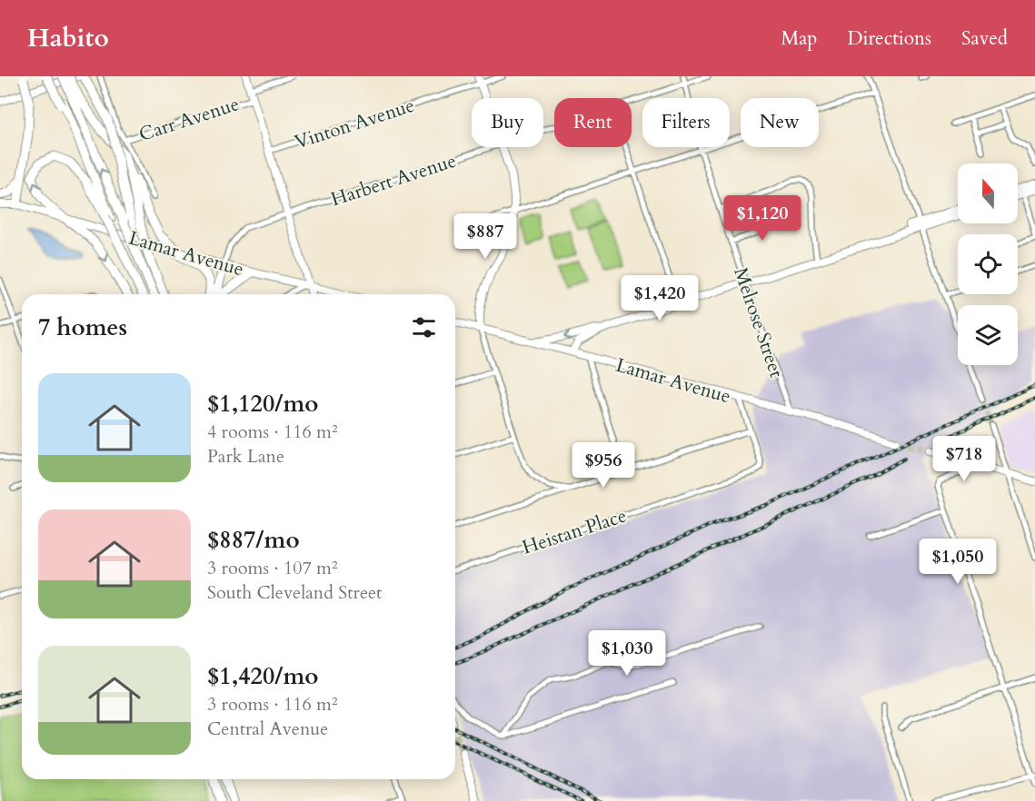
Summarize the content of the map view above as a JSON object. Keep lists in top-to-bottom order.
{
  "streets": {
    "main road": ["Lamar Avenue"],
    "street": [
      "Carr Avenue",
      "Vinton Avenue",
      "Harbert Avenue",
      "Melrose Street",
      "Heistan Place"
    ]
  },
  "crossings": [
    ["Harbert Avenue", "Lamar Avenue"],
    ["Harbert Avenue", "Melrose Street"],
    ["Lamar Avenue", "Melrose Street"]
  ],
  "north": "top",
  "page": {
    "header": "Habito",
    "nav": ["Map", "Directions", "Saved"],
    "chip": [
      "Buy",
      "Rent",
      "Filters",
      "New"
    ],
    "price": [
      "$1,120",
      "$887",
      "$1,420",
      "$718",
      "$956",
      "$1,050",
      "$1,030"
    ],
    "heading": "7 homes",
    "list": [
      {
        "name": "$1,120/mo",
        "note": "4 rooms · 116 m² · Park Lane"
      },
      {
        "name": "$887/mo",
        "note": "3 rooms · 107 m² · South Cleveland Street"
      },
      {
        "name": "$1,420/mo",
        "note": "3 rooms · 116 m² · Central Avenue"
      }
    ]
  }
}
